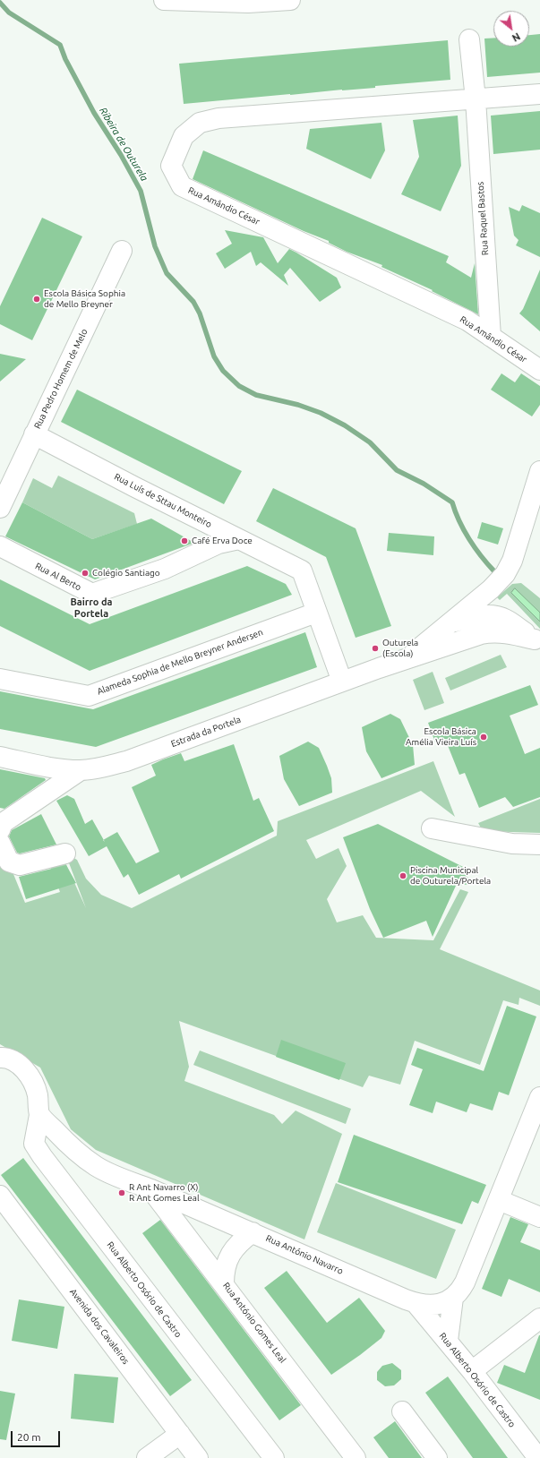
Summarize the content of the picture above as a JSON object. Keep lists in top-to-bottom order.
{
  "streets": {
    "street": [
      "Rua Amândio César",
      "Rua Raquel Bastos",
      "Rua Pedro Homem de Melo",
      "Rua Luís de Sttau Monteiro",
      "Rua Al Berto",
      "Alameda Sophia de Mello Breyner Andersen",
      "Estrada da Portela",
      "Rua António Navarro",
      "Rua Alberto Osório de Castro",
      "Rua António Gomes Leal",
      "Avenida dos Cavaleiros"
    ]
  },
  "crossings": [
    ["Rua Amândio César", "Rua Raquel Bastos"],
    ["Rua Pedro Homem de Melo", "Rua Luís de Sttau Monteiro"],
    ["Rua Luís de Sttau Monteiro", "Rua Al Berto"],
    ["Rua Luís de Sttau Monteiro", "Alameda Sophia de Mello Breyner Andersen"],
    ["Rua Luís de Sttau Monteiro", "Estrada da Portela"],
    ["Rua António Navarro", "Rua Alberto Osório de Castro"],
    ["Rua António Navarro", "Rua António Gomes Leal"]
  ],
  "districts": ["Bairro da Portela"],
  "water": ["Ribeira de Outurela"],
  "places": [
    "Escola Básica Sophia de Mello Breyner",
    "Café Erva Doce",
    "Colégio Santiago",
    "Outurela (Escola)",
    "Escola Básica Amélia Vieira Luís",
    "Piscina Municipal de Outurela/Portela",
    "R Ant Navarro (X) R Ant Gomes Leal"
  ],
  "scale_bar": "20 m",
  "north": "bottom right"
}
